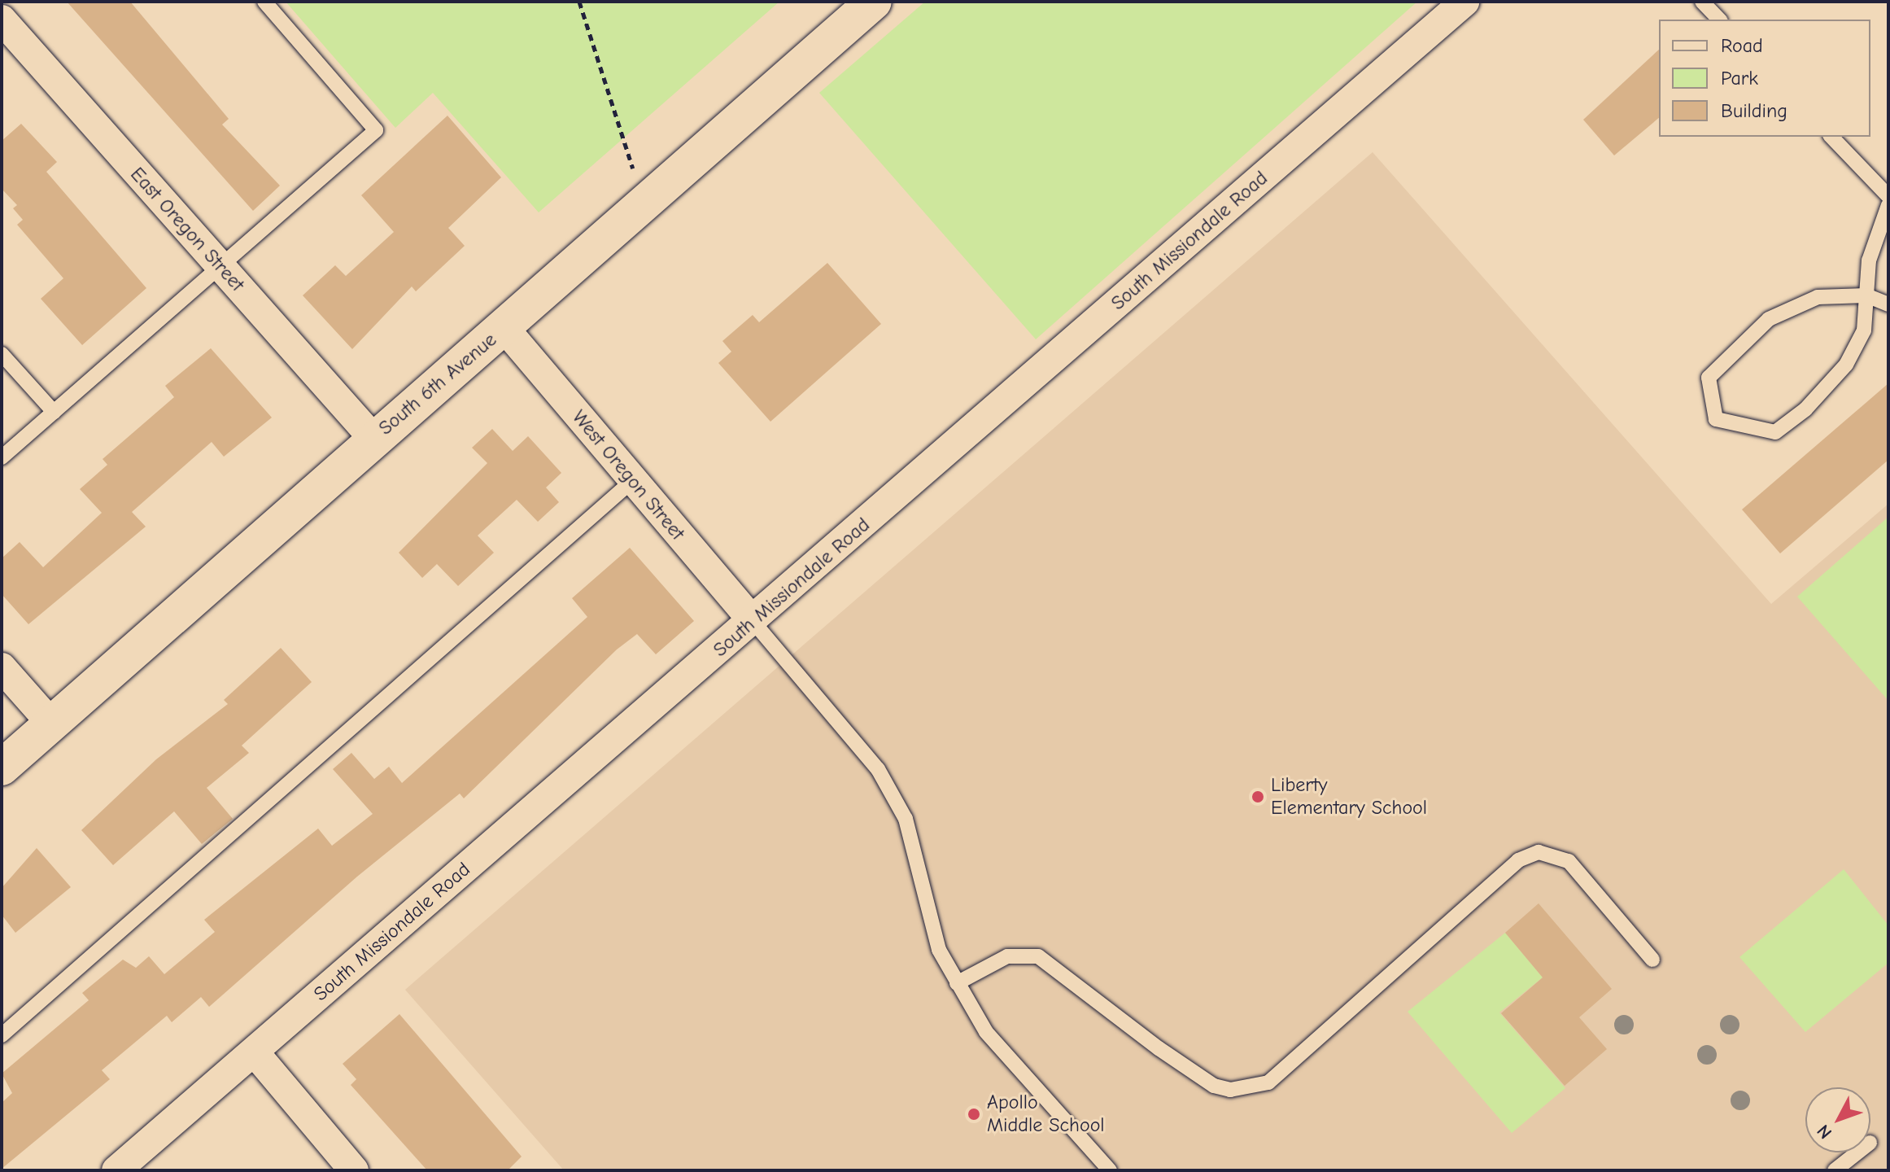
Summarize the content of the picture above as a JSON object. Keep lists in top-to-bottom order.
{
  "streets": {
    "street": [
      "East Oregon Street",
      "South Missiondale Road",
      "South 6th Avenue",
      "West Oregon Street"
    ]
  },
  "crossings": [
    ["East Oregon Street", "South 6th Avenue"],
    ["South Missiondale Road", "West Oregon Street"],
    ["South 6th Avenue", "West Oregon Street"]
  ],
  "places": ["Liberty Elementary School", "Apollo Middle School"],
  "legend": ["Road", "Park", "Building"],
  "north": "bottom left"
}
